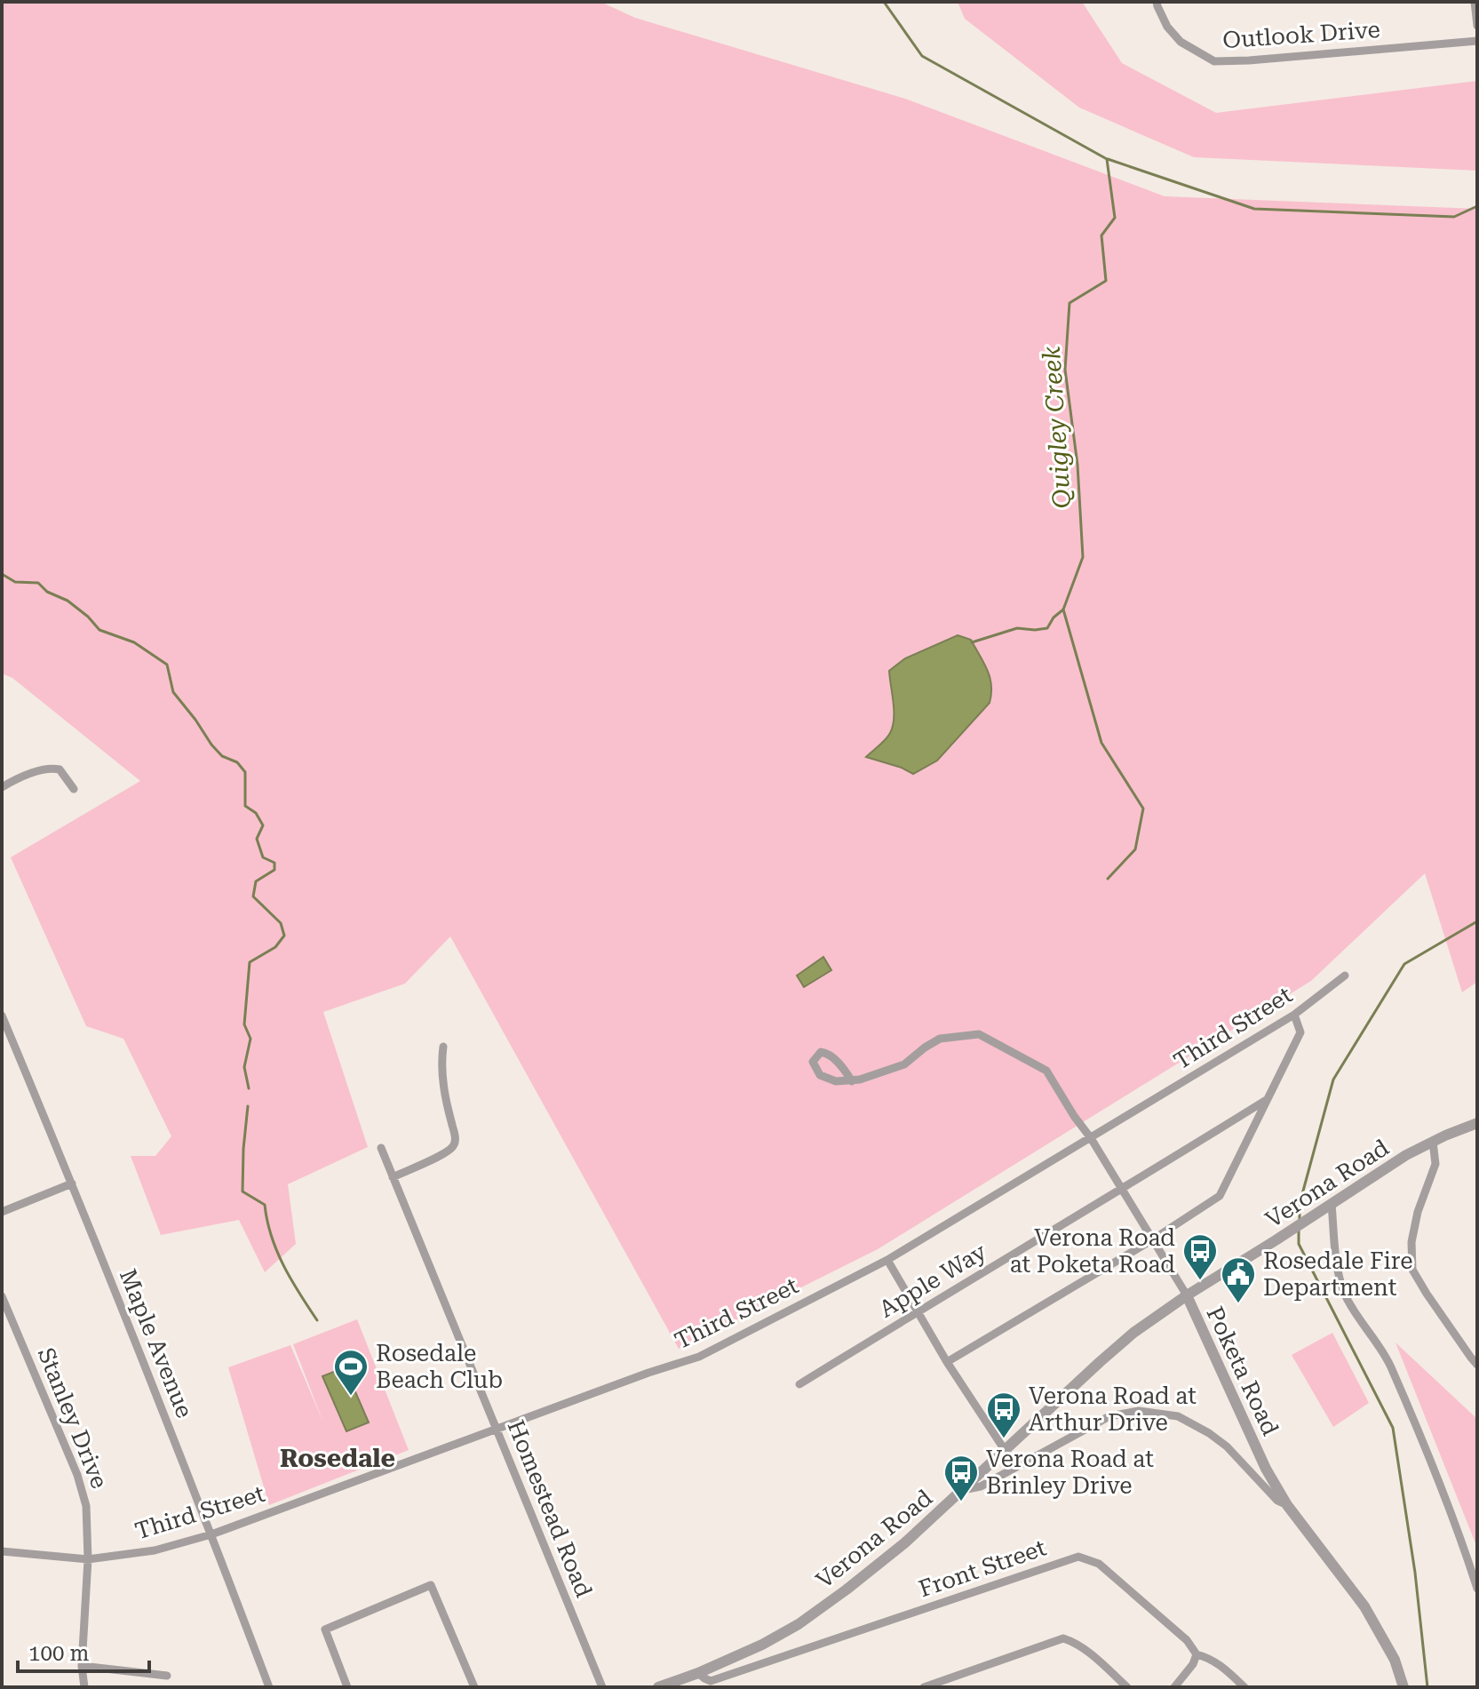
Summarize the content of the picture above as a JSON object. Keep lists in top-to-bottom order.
{
  "streets": {
    "street": [
      "Outlook Drive",
      "Third Street",
      "Verona Road",
      "Apple Way",
      "Maple Avenue",
      "Poketa Road",
      "Stanley Drive",
      "Homestead Road",
      "Front Street"
    ]
  },
  "crossings": [
    ["Third Street", "Maple Avenue"],
    ["Third Street", "Poketa Road"],
    ["Third Street", "Stanley Drive"],
    ["Third Street", "Homestead Road"],
    ["Verona Road", "Poketa Road"],
    ["Verona Road", "Front Street"],
    ["Apple Way", "Poketa Road"]
  ],
  "districts": ["Rosedale"],
  "water": ["Quigley Creek"],
  "places": {
    "bus stop": ["Verona Road at Poketa Road", "Verona Road at Arthur Drive", "Verona Road at Brinley Drive"],
    "public building": ["Rosedale Fire Department"],
    "sports": ["Rosedale Beach Club"]
  },
  "scale_bar": "100 m"
}
